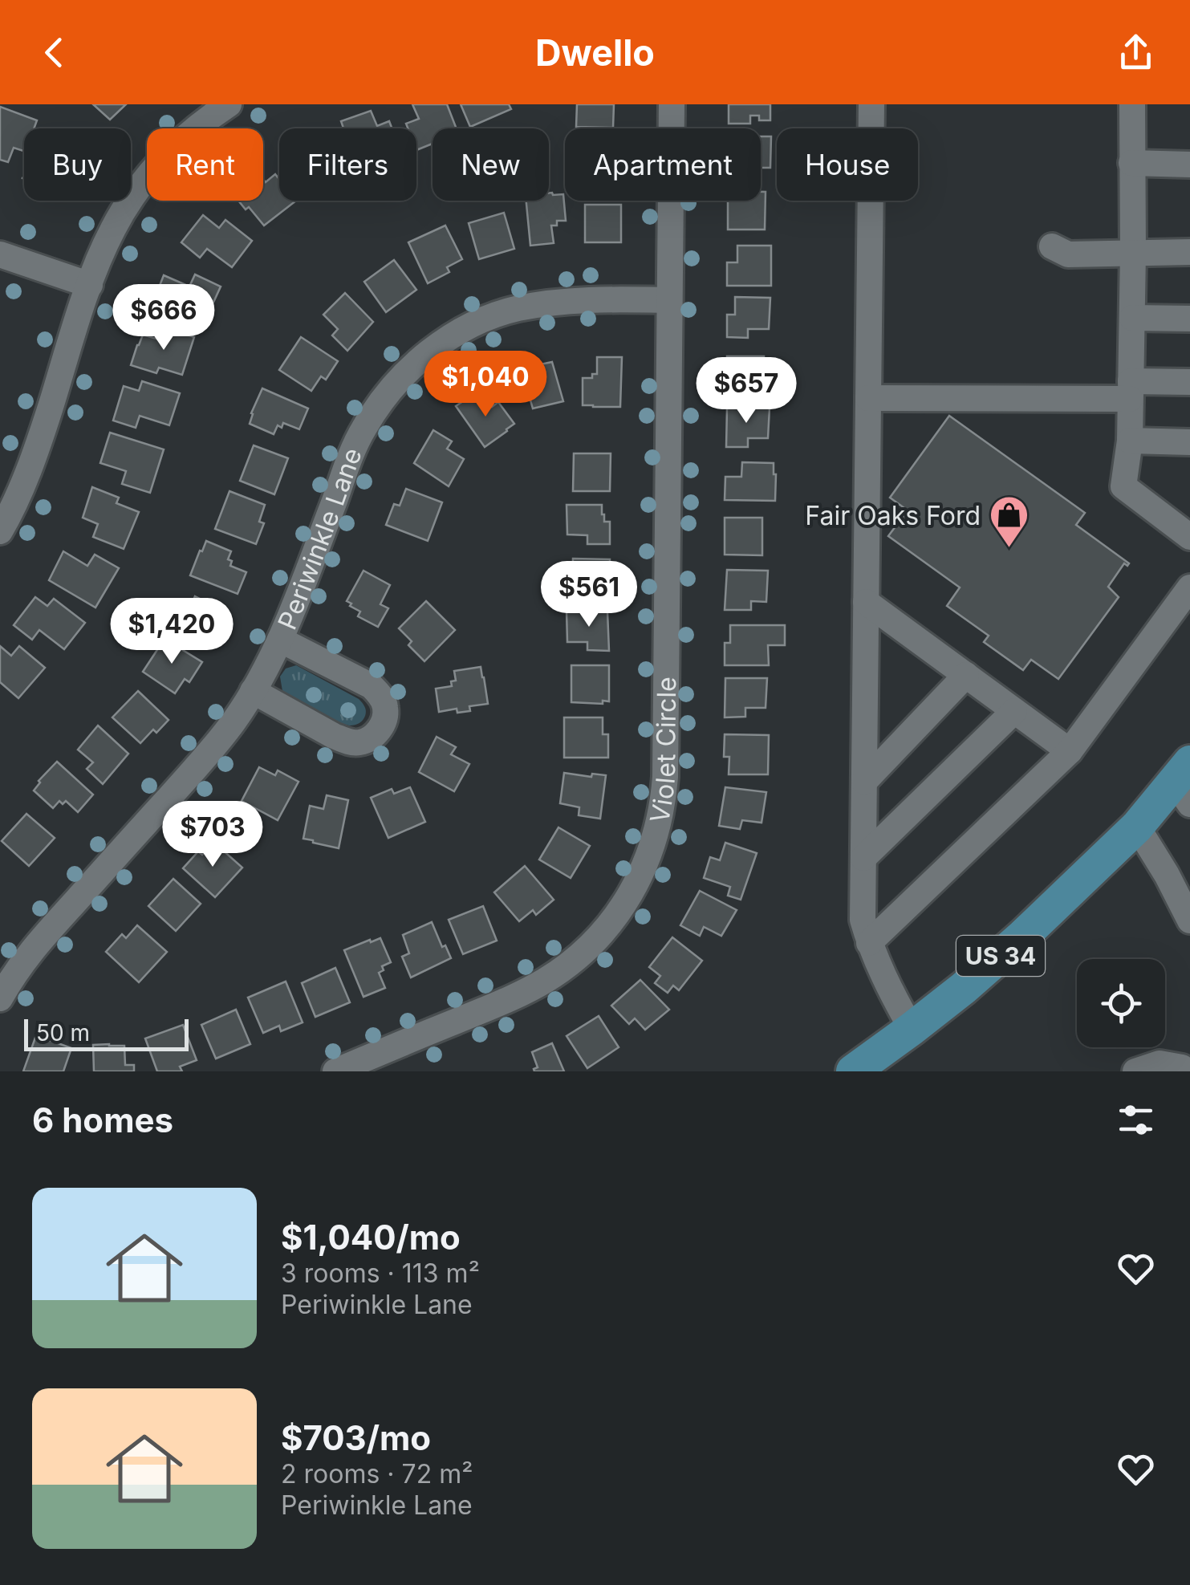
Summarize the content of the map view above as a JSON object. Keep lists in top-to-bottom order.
{
  "streets": {
    "main road": ["US 34"],
    "street": ["Periwinkle Lane", "Violet Circle"]
  },
  "crossings": [
    ["Periwinkle Lane", "Violet Circle"]
  ],
  "places": {
    "shop": ["Fair Oaks Ford"]
  },
  "scale_bar": "50 m",
  "page": {
    "header": "Dwello",
    "chip": [
      "Buy",
      "Rent",
      "Filters",
      "New",
      "Apartment",
      "House"
    ],
    "price": [
      "$666",
      "$1,040",
      "$657",
      "$561",
      "$1,420",
      "$703"
    ],
    "scale": "50 m",
    "heading": "6 homes",
    "list": [
      {
        "name": "$1,040/mo",
        "note": "3 rooms · 113 m² · Periwinkle Lane"
      },
      {
        "name": "$703/mo",
        "note": "2 rooms · 72 m² · Periwinkle Lane"
      }
    ]
  }
}
